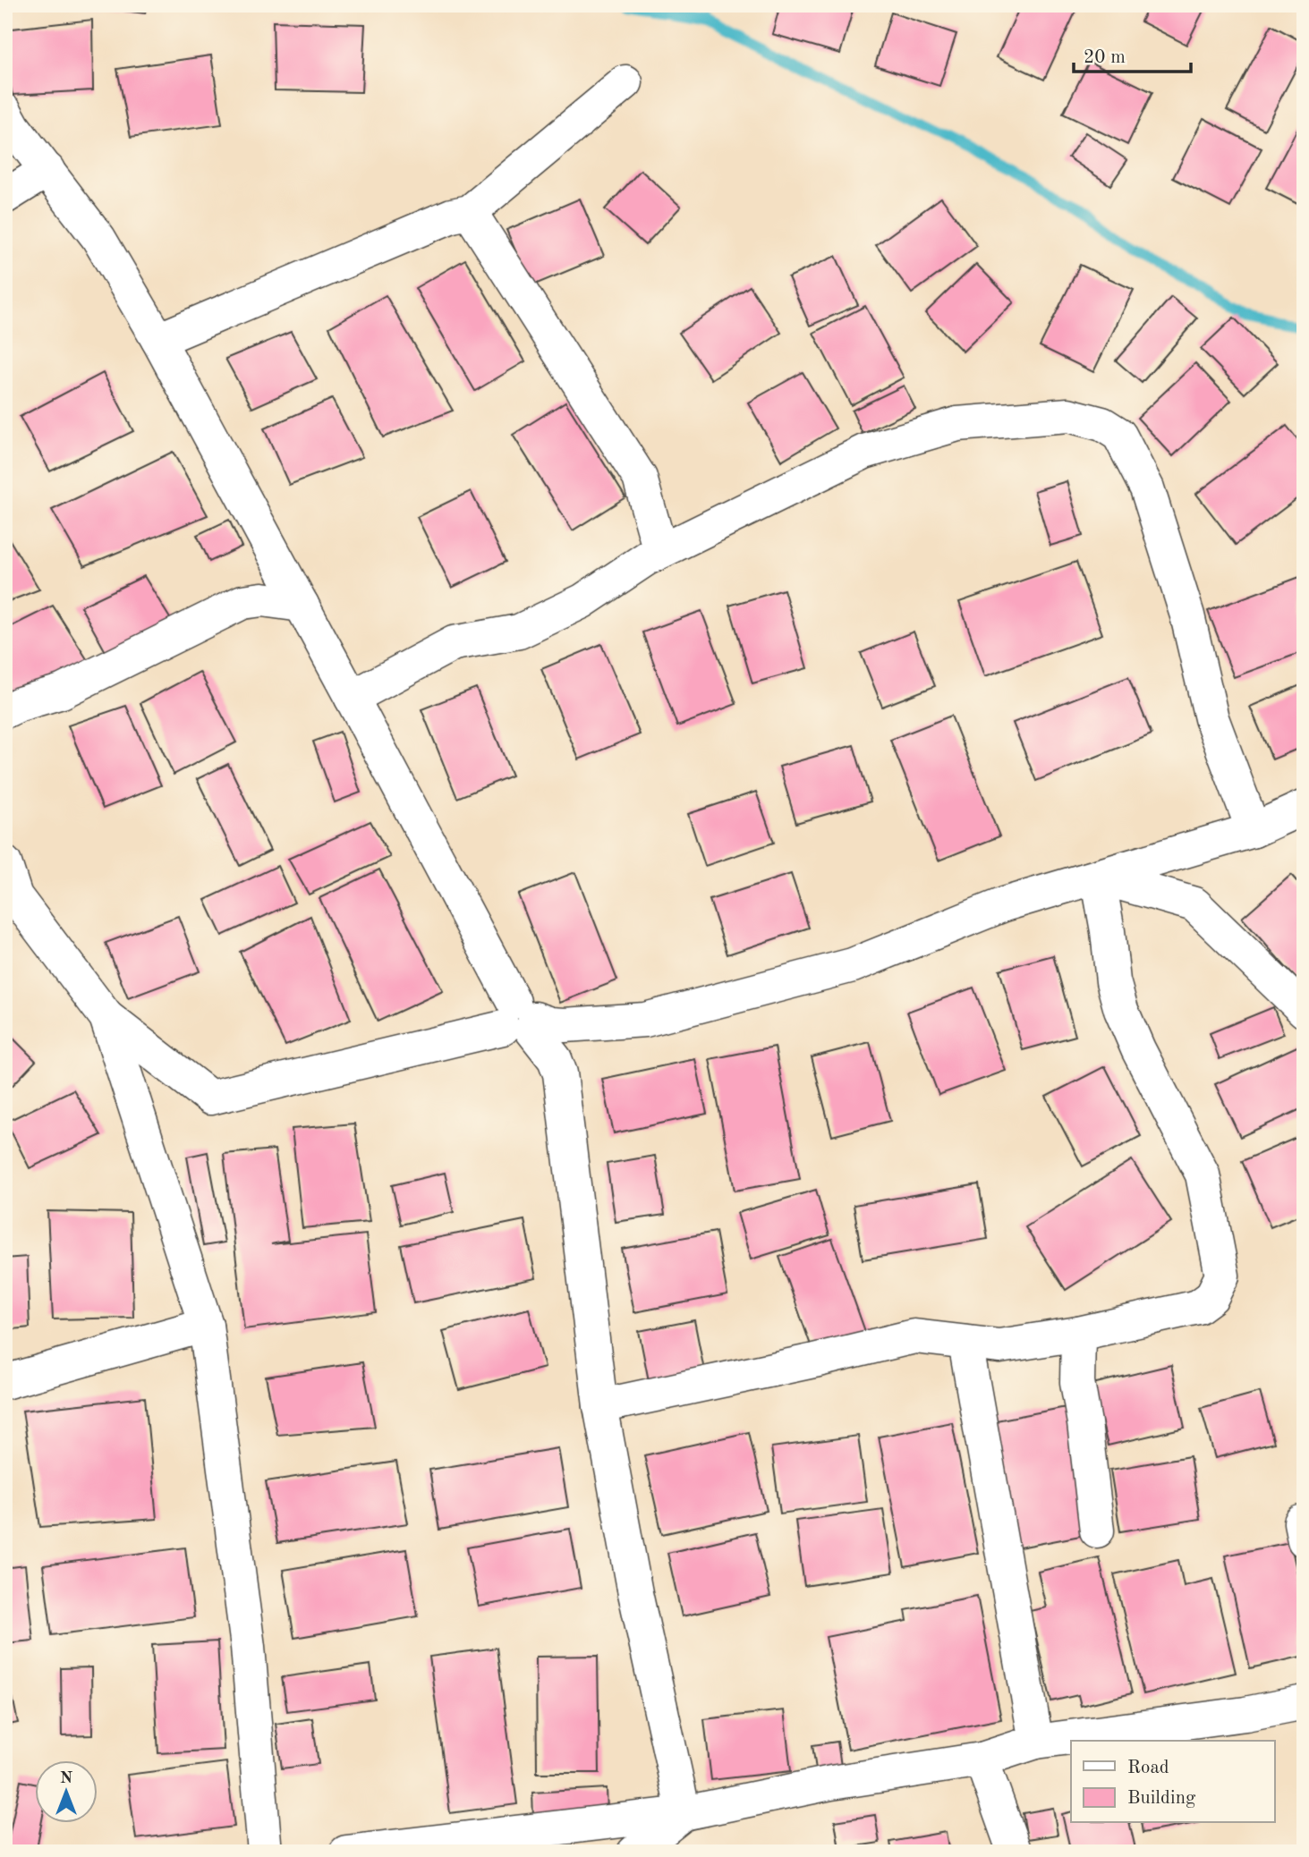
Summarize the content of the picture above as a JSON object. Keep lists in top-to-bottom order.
{
  "legend": ["Road", "Building"],
  "scale_bar": "20 m",
  "north": "top"
}
